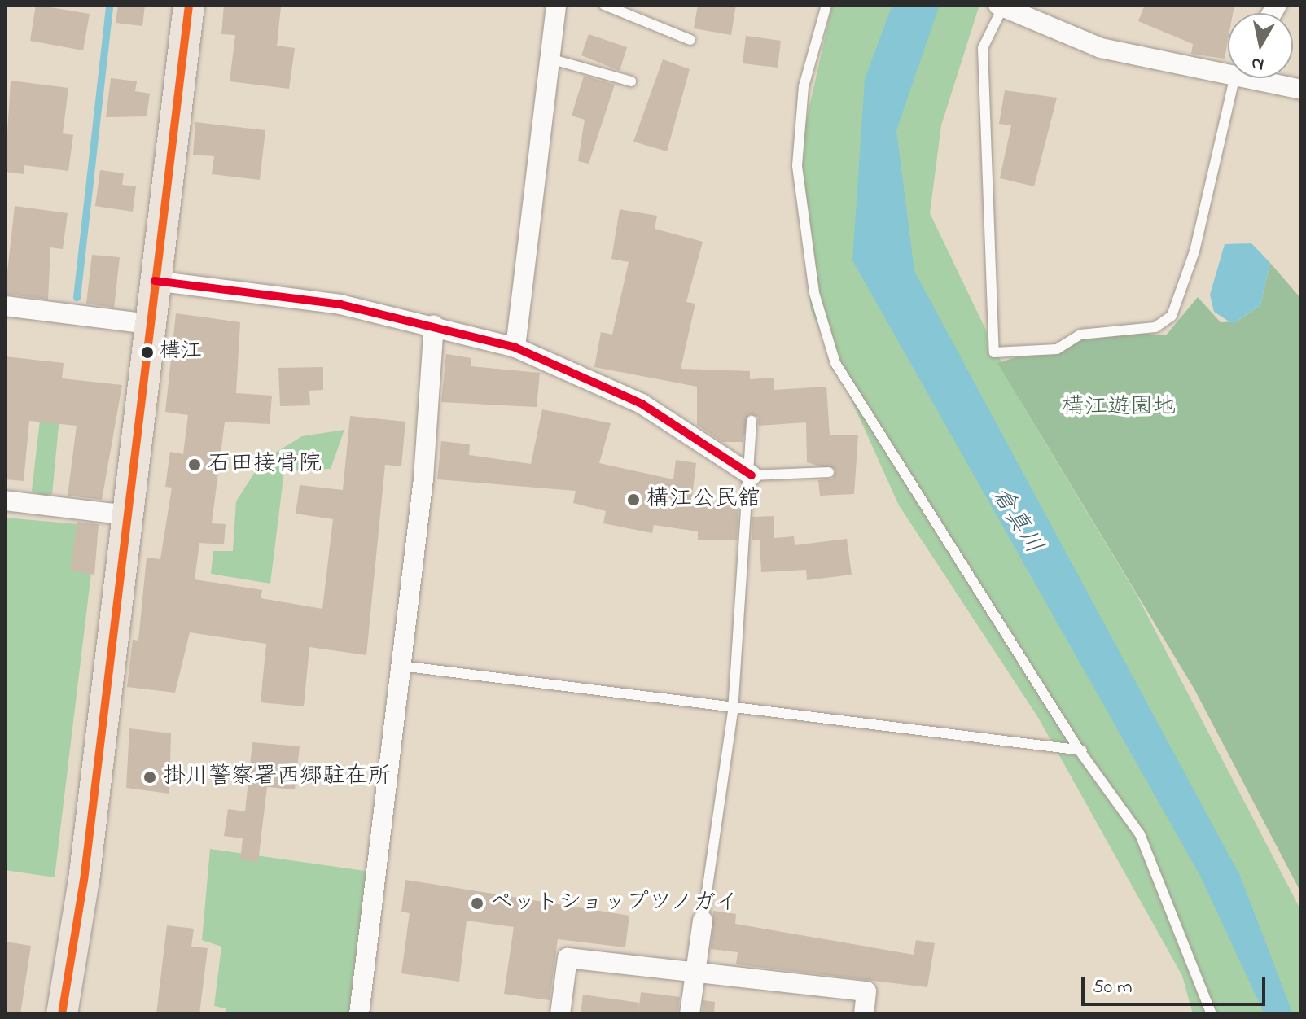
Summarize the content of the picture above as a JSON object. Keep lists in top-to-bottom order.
{
  "water": ["倉真川"],
  "parks": ["構江遊園地"],
  "places": [
    "構江",
    "石田接骨院",
    "構江公民舘",
    "掛川警察署西郷駐在所",
    "ペットショップツノガイ"
  ],
  "scale_bar": "50 m",
  "north": "bottom"
}
